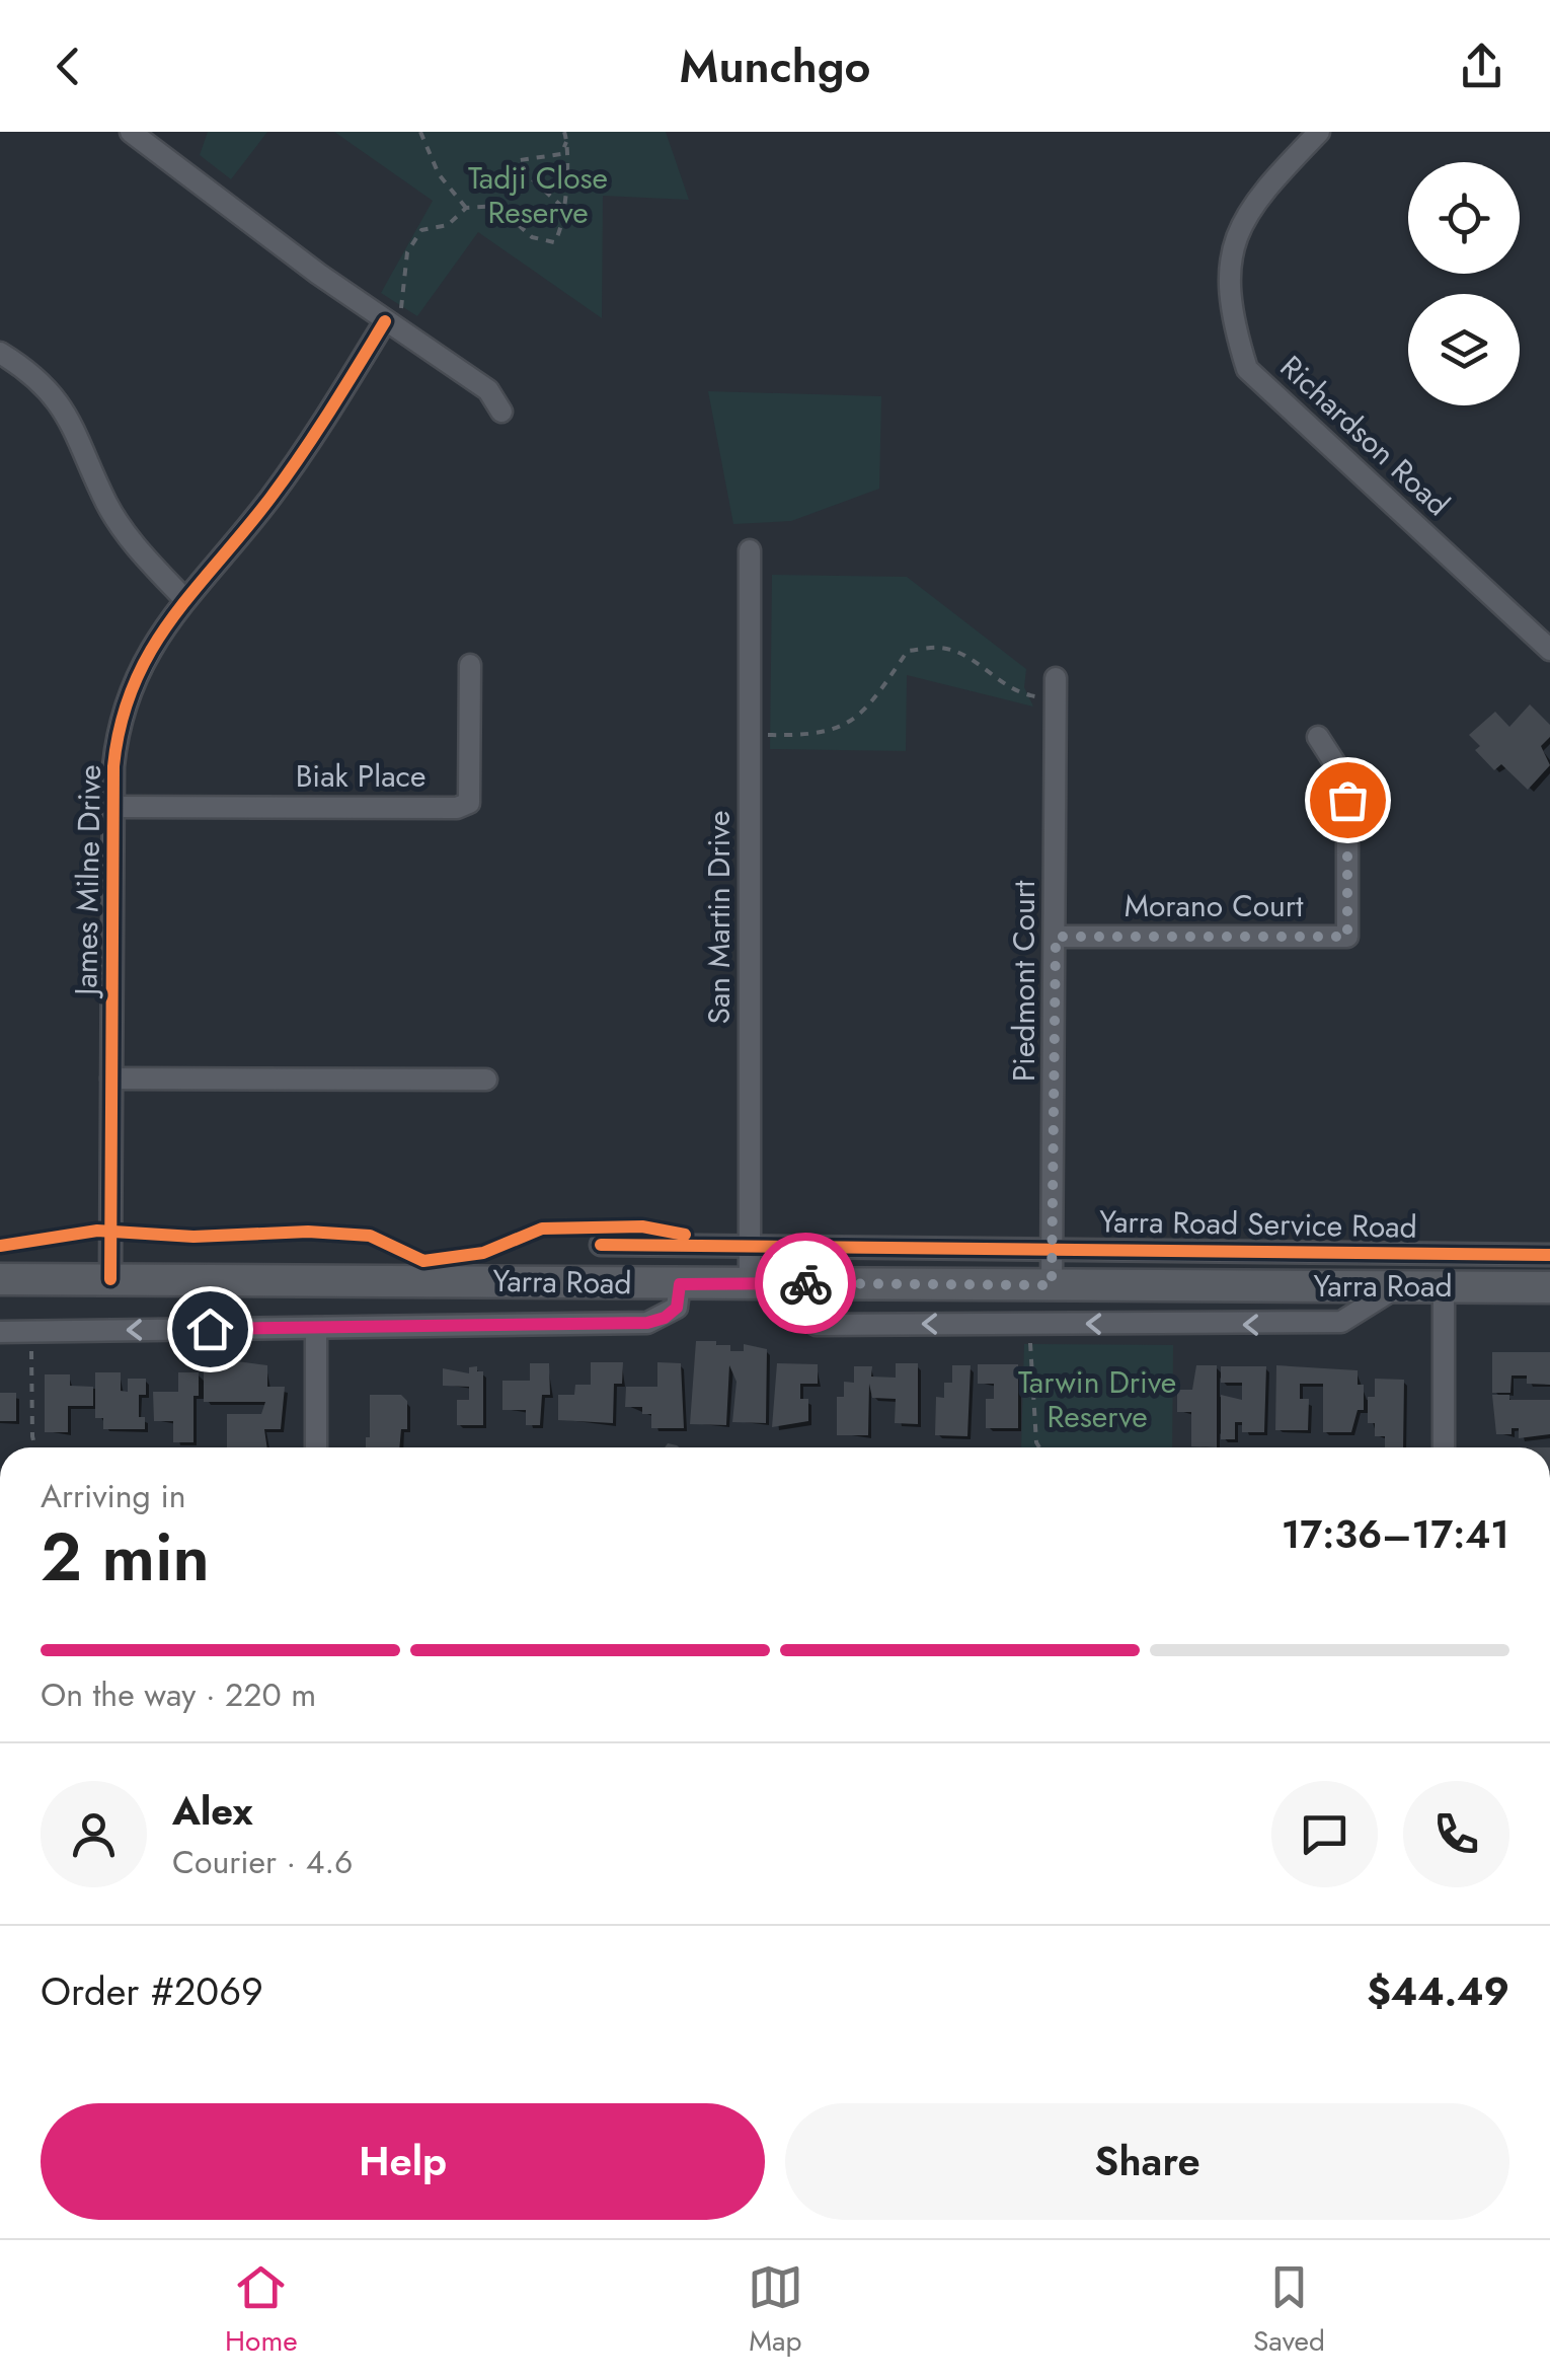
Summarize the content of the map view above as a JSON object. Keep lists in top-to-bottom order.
{
  "streets": {
    "main road": ["Yarra Road"],
    "street": [
      "Richardson Road",
      "Biak Place",
      "James Milne Drive",
      "Morano Court",
      "San Martin Drive",
      "Piedmont Court",
      "Yarra Road Service Road"
    ]
  },
  "crossings": [
    ["Biak Place", "James Milne Drive"],
    ["James Milne Drive", "Yarra Road"],
    ["Morano Court", "Piedmont Court"],
    ["San Martin Drive", "Yarra Road Service Road"],
    ["San Martin Drive", "Yarra Road"],
    ["Piedmont Court", "Yarra Road Service Road"],
    ["Piedmont Court", "Yarra Road"],
    ["Yarra Road Service Road", "Yarra Road"]
  ],
  "parks": ["Tadji Close Reserve", "Tarwin Drive Reserve"],
  "page": {
    "header": "Munchgo",
    "heading": ["2 min", "Arriving in", "17:36–17:41"],
    "panel": [
      "Alex",
      "Courier · 4.6",
      "Order #2069",
      "$44.49"
    ],
    "bar": "On the way · 220 m",
    "buttons": ["Help", "Share"],
    "tabs": ["Home", "Map", "Saved"]
  }
}
